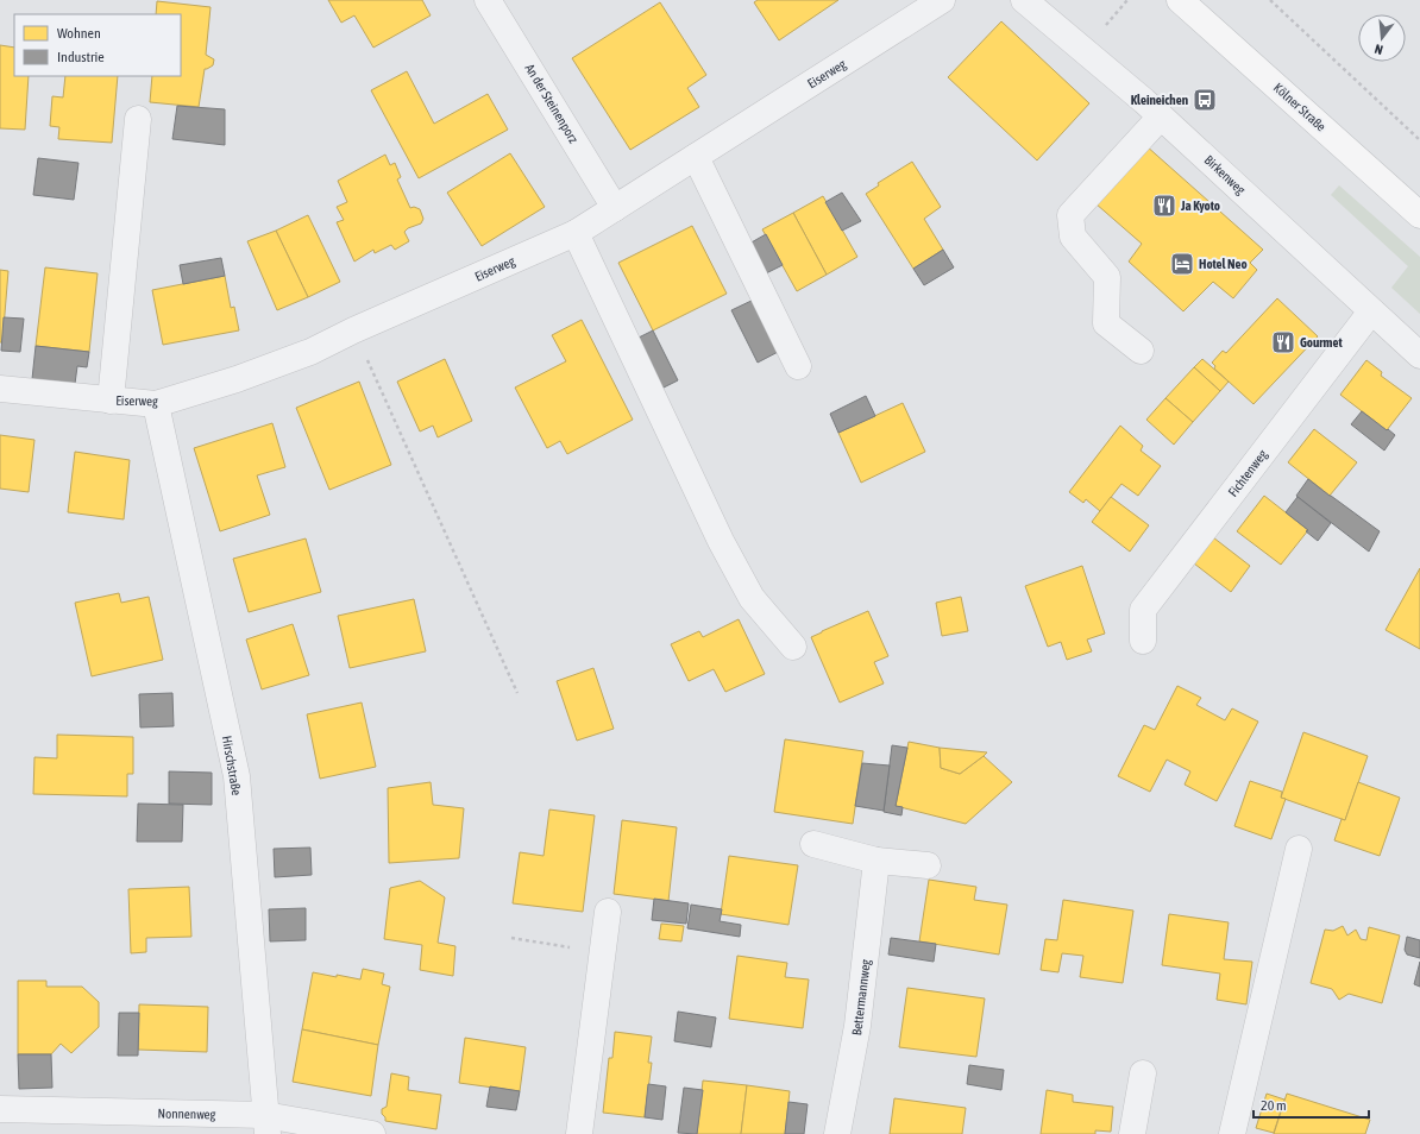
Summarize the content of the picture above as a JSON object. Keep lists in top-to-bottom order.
{
  "streets": {
    "main road": ["Kölner Straße"],
    "street": [
      "Eiserweg",
      "An der Steinenporz",
      "Birkenweg",
      "Fichtenweg",
      "Hirschstraße",
      "Bettermannweg",
      "Nonnenweg"
    ]
  },
  "crossings": [
    ["Eiserweg", "An der Steinenporz"],
    ["Eiserweg", "Hirschstraße"],
    ["Birkenweg", "Fichtenweg"],
    ["Hirschstraße", "Nonnenweg"]
  ],
  "places": {
    "bus stop": ["Kleineichen"],
    "restaurant": ["Ja Kyoto", "Gourmet"],
    "hotel": ["Hotel Neo"]
  },
  "legend": ["Wohnen", "Industrie"],
  "scale_bar": "20 m",
  "north": "bottom"
}
